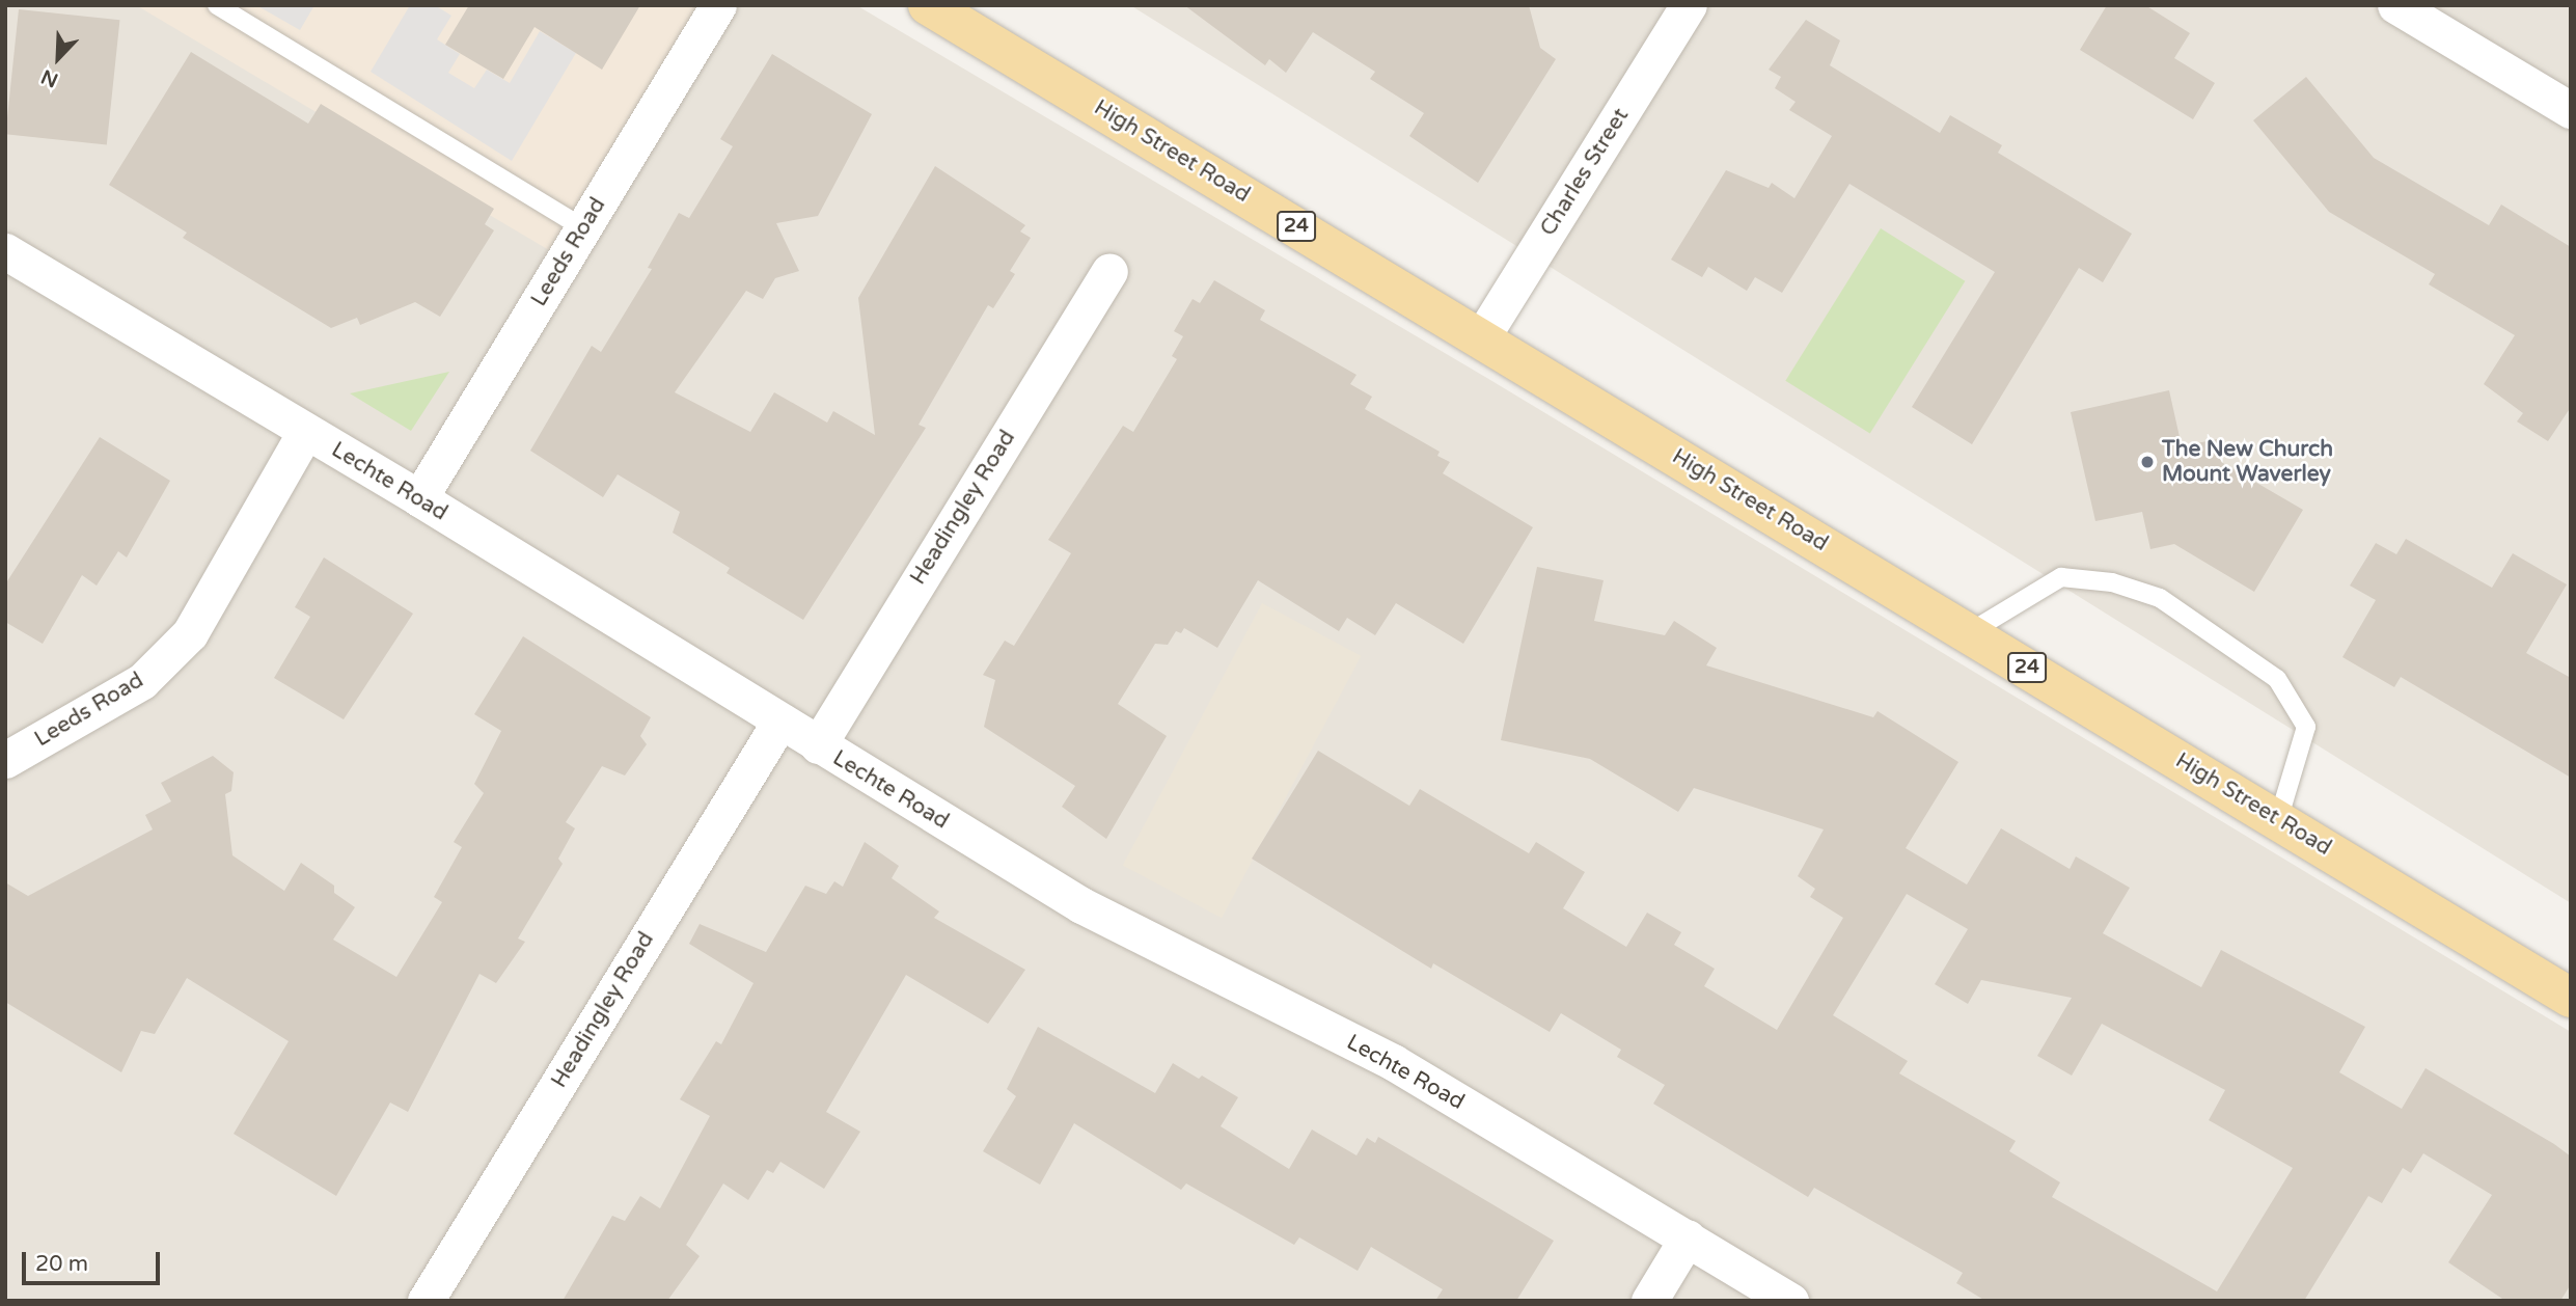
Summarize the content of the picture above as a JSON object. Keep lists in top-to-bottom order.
{
  "streets": {
    "main road": ["High Street Road", "24"],
    "street": [
      "Charles Street",
      "Leeds Road",
      "Lechte Road",
      "Headingley Road"
    ]
  },
  "crossings": [
    ["High Street Road", "Charles Street"],
    ["Leeds Road", "Lechte Road"],
    ["Lechte Road", "Headingley Road"]
  ],
  "places": ["The New Church Mount Waverley"],
  "scale_bar": "20 m",
  "north": "bottom left"
}
